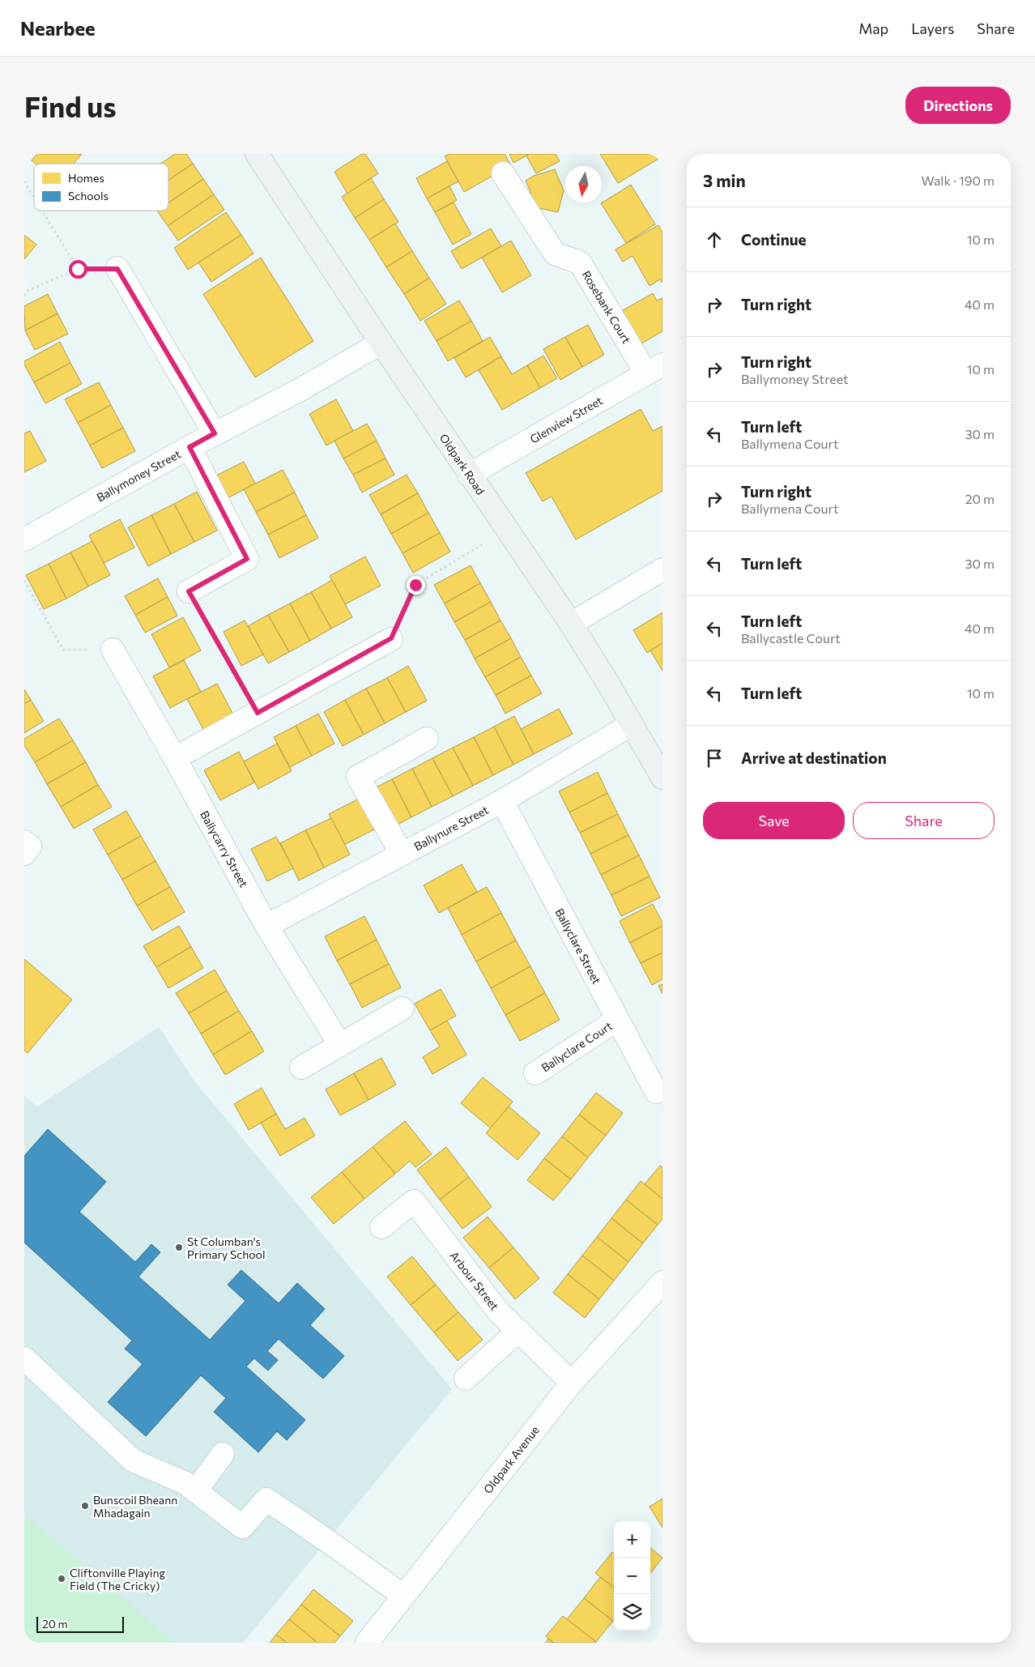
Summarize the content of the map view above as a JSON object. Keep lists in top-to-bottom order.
{
  "streets": {
    "main road": ["Oldpark Road"],
    "street": [
      "Rosebank Court",
      "Glenview Street",
      "Ballymoney Street",
      "Ballynure Street",
      "Ballycarry Street",
      "Ballyclare Street",
      "Ballyclare Court",
      "Arbour Street",
      "Oldpark Avenue"
    ]
  },
  "crossings": [
    ["Rosebank Court", "Glenview Street"],
    ["Glenview Street", "Oldpark Road"],
    ["Oldpark Road", "Ballymoney Street"],
    ["Oldpark Road", "Ballynure Street"],
    ["Ballynure Street", "Ballycarry Street"],
    ["Ballynure Street", "Ballyclare Street"],
    ["Ballyclare Street", "Ballyclare Court"],
    ["Arbour Street", "Oldpark Avenue"]
  ],
  "places": ["St Columban's Primary School", "Bunscoil Bheann Mhadagain", "Cliftonville Playing Field (The Cricky)"],
  "legend": ["Homes", "Schools"],
  "scale_bar": "20 m",
  "north": "bottom",
  "page": {
    "header": "Nearbee",
    "nav": ["Map", "Layers", "Share"],
    "buttons": [
      "Directions",
      ["Save", "Share"]
    ],
    "title": "Find us",
    "heading": ["3 min", "Walk · 190 m"],
    "list": [
      ["Continue", "10 m"],
      ["Turn right", "40 m"],
      ["Turn right", "Ballymoney Street", "10 m"],
      ["Turn left", "Ballymena Court", "30 m"],
      ["Turn right", "Ballymena Court", "20 m"],
      ["Turn left", "30 m"],
      ["Turn left", "Ballycastle Court", "40 m"],
      ["Turn left", "10 m"],
      "Arrive at destination"
    ],
    "map_buttons": ["+", "−"],
    "scale": "20 m"
  }
}
